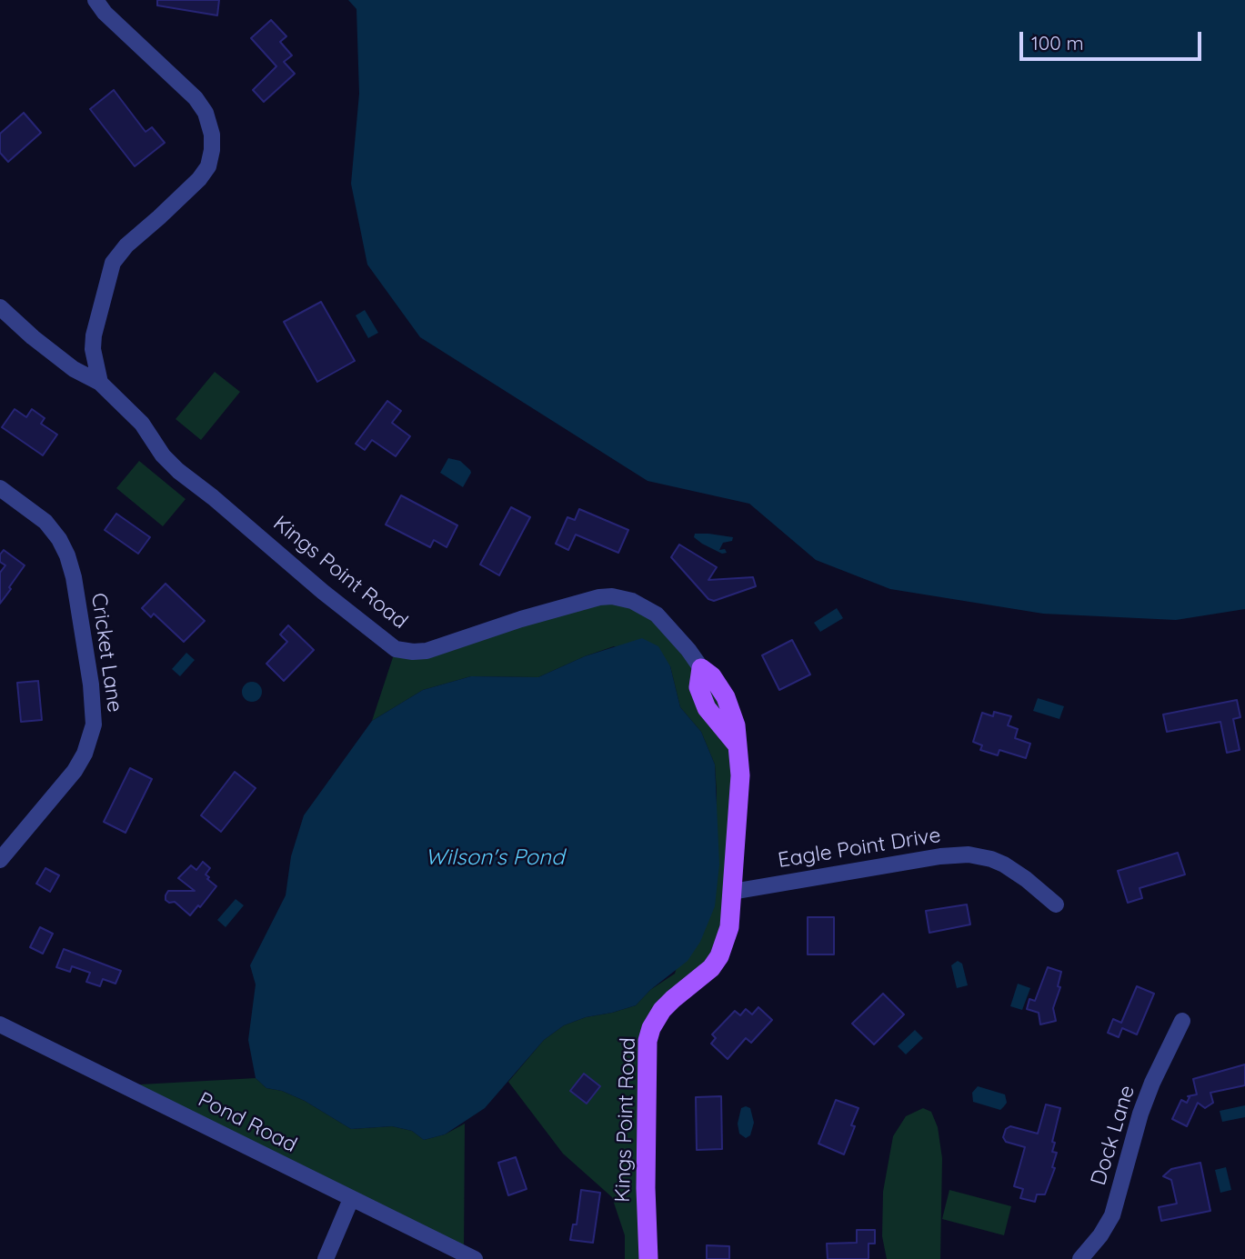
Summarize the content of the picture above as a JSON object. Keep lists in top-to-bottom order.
{
  "streets": {
    "main road": ["Kings Point Road"],
    "street": [
      "Cricket Lane",
      "Eagle Point Drive",
      "Pond Road",
      "Dock Lane"
    ]
  },
  "crossings": [
    ["Kings Point Road", "Eagle Point Drive"]
  ],
  "water": ["Wilson's Pond"],
  "scale_bar": "100 m"
}
